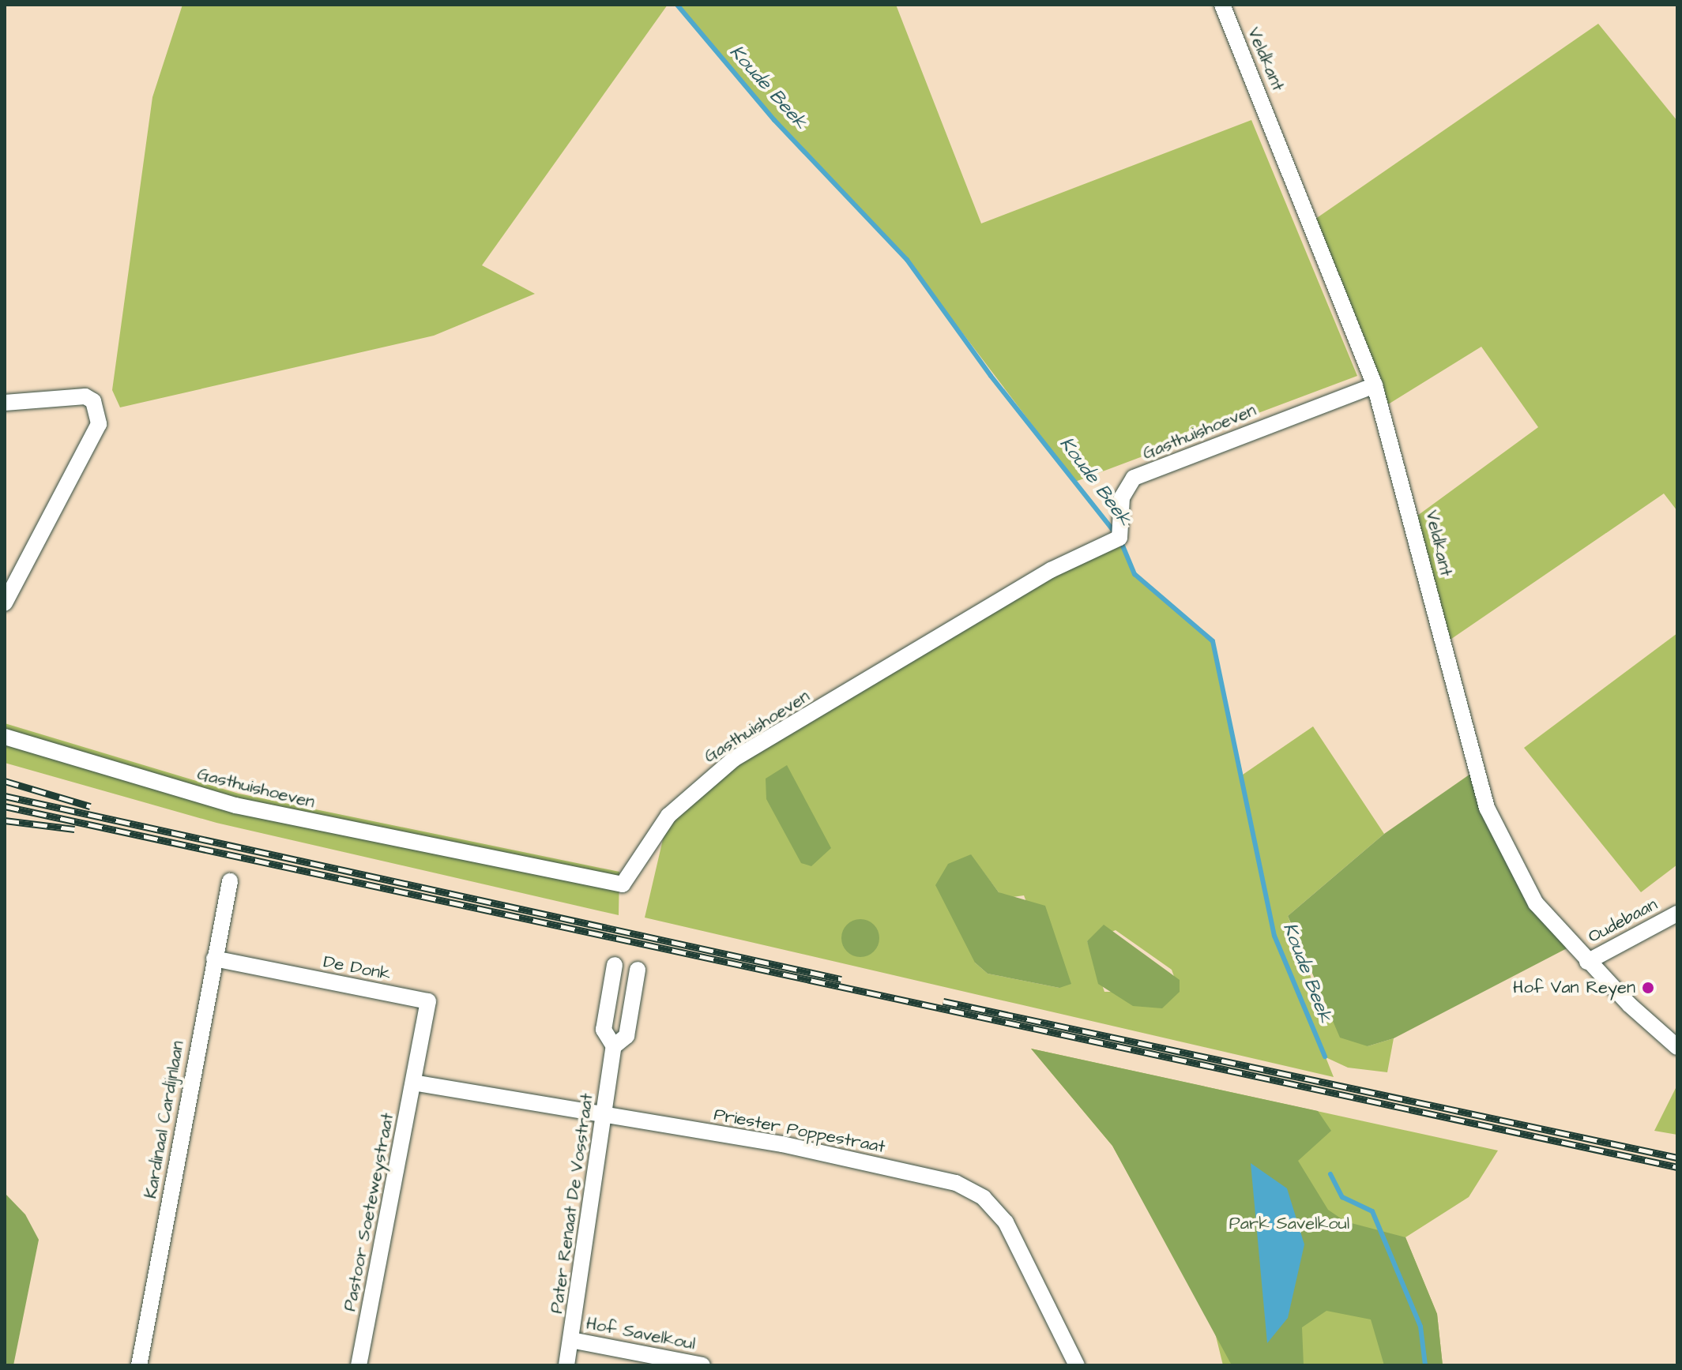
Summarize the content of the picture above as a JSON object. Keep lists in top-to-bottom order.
{
  "streets": {
    "street": [
      "Veldkant",
      "Gasthuishoeven",
      "Oudebaan",
      "De Donk",
      "Kardinaal Cardijnlaan",
      "Priester Poppestraat",
      "Pater Renaat De Vosstraat",
      "Pastoor Soeteweystraat",
      "Hof Savelkoul"
    ]
  },
  "crossings": [
    ["Veldkant", "Gasthuishoeven"],
    ["Veldkant", "Oudebaan"],
    ["De Donk", "Kardinaal Cardijnlaan"],
    ["De Donk", "Priester Poppestraat"],
    ["De Donk", "Pastoor Soeteweystraat"],
    ["Priester Poppestraat", "Pater Renaat De Vosstraat"],
    ["Priester Poppestraat", "Pastoor Soeteweystraat"],
    ["Pater Renaat De Vosstraat", "Hof Savelkoul"]
  ],
  "water": ["Koude Beek"],
  "parks": ["Park Savelkoul"],
  "places": ["Hof Van Reyen"]
}
